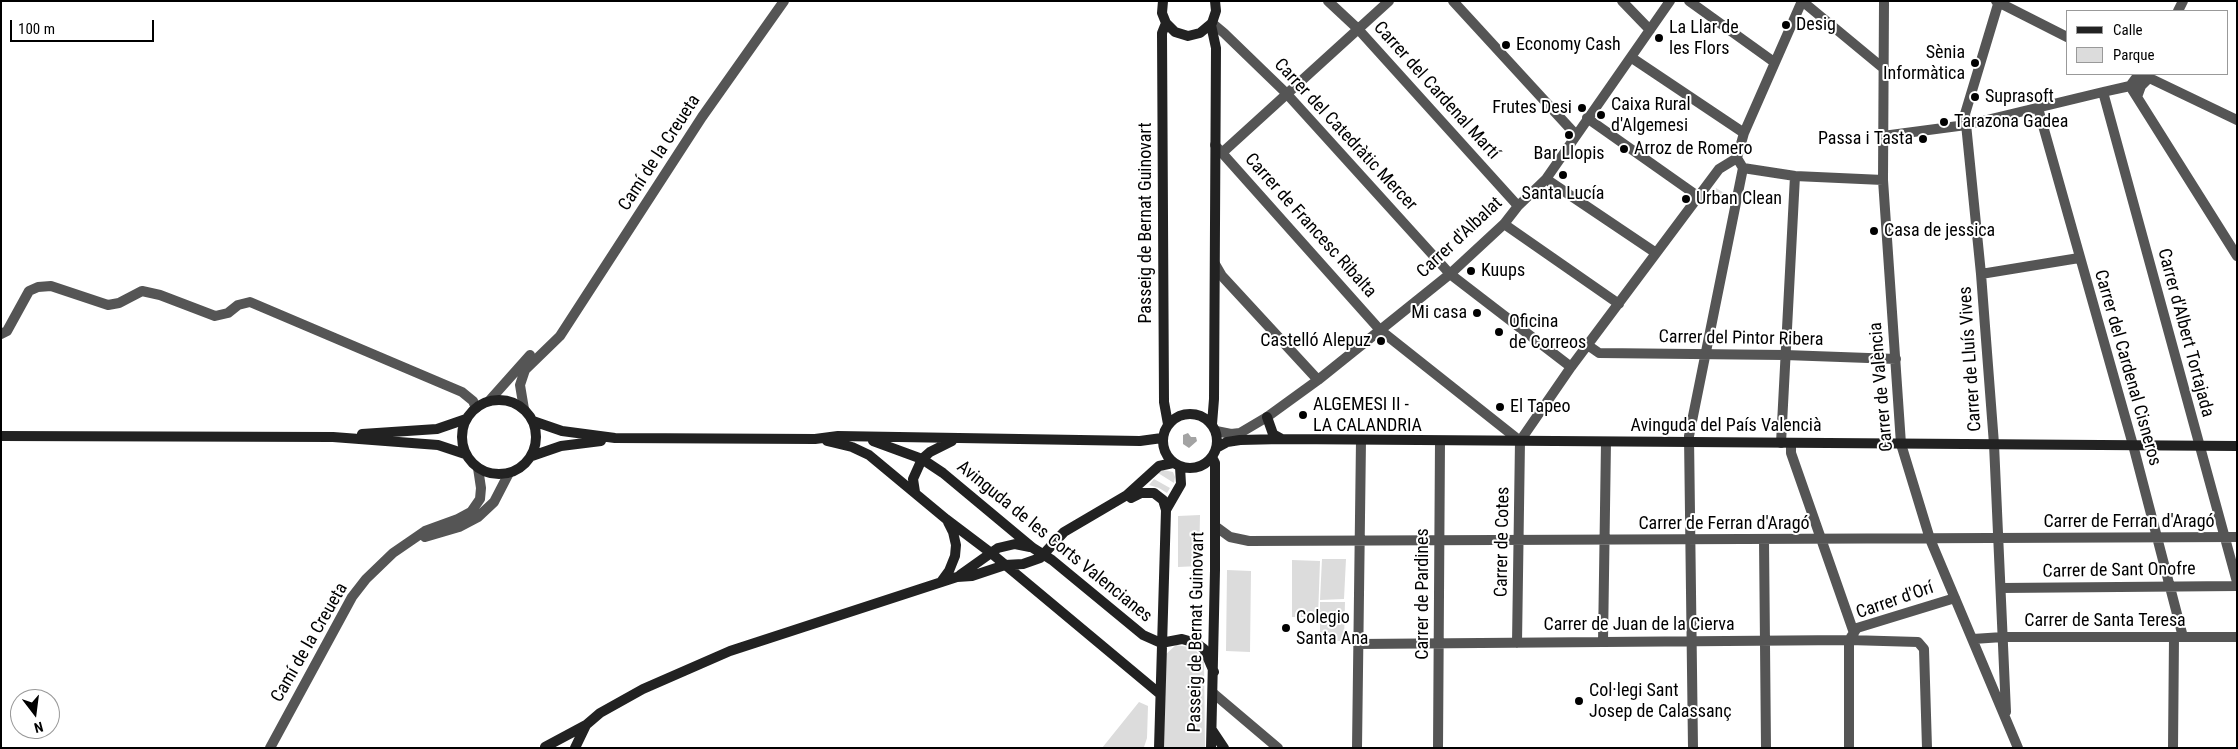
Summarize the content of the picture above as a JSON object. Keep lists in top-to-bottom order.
{
  "streets": {
    "street": [
      "Carrer del Cardenal Martí",
      "Carrer del Catedràtic Mercer",
      "Camí de la Creueta",
      "Passeig de Bernat Guinovart",
      "Carrer de Francesc Ribalta",
      "Carrer d'Albalat",
      "Carrer d'Albert Tortajada",
      "Carrer del Pintor Ribera",
      "Carrer de Lluís Vives",
      "Carrer del Cardenal Cisneros",
      "Carrer de València",
      "Avinguda del País Valencià",
      "Carrer de Ferran d'Aragó",
      "Avinguda de les Corts Valencianes",
      "Carrer de Cotes",
      "Carrer de Sant Onofre",
      "Carrer de Pardines",
      "Carrer d'Orí",
      "Carrer de Santa Teresa",
      "Carrer de Juan de la Cierva"
    ]
  },
  "crossings": [
    ["Carrer del Cardenal Martí", "Carrer d'Albalat"],
    ["Carrer del Catedràtic Mercer", "Carrer d'Albalat"],
    ["Passeig de Bernat Guinovart", "Carrer d'Albalat"],
    ["Passeig de Bernat Guinovart", "Avinguda del País Valencià"],
    ["Passeig de Bernat Guinovart", "Carrer de Ferran d'Aragó"],
    ["Passeig de Bernat Guinovart", "Avinguda de les Corts Valencianes"],
    ["Carrer de Francesc Ribalta", "Carrer d'Albalat"],
    ["Carrer de Francesc Ribalta", "Avinguda del País Valencià"],
    ["Carrer de Francesc Ribalta", "Carrer de Cotes"],
    ["Carrer d'Albalat", "Avinguda del País Valencià"],
    ["Carrer d'Albert Tortajada", "Avinguda del País Valencià"],
    ["Carrer d'Albert Tortajada", "Carrer de Ferran d'Aragó"],
    ["Carrer del Pintor Ribera", "Carrer de València"],
    ["Carrer de Lluís Vives", "Carrer de València"],
    ["Carrer de Lluís Vives", "Avinguda del País Valencià"],
    ["Carrer de Lluís Vives", "Carrer de Ferran d'Aragó"],
    ["Carrer de Lluís Vives", "Carrer de Sant Onofre"],
    ["Carrer de Lluís Vives", "Carrer de Santa Teresa"],
    ["Carrer del Cardenal Cisneros", "Avinguda del País Valencià"],
    ["Carrer del Cardenal Cisneros", "Carrer de Ferran d'Aragó"],
    ["Carrer del Cardenal Cisneros", "Carrer de Sant Onofre"],
    ["Carrer del Cardenal Cisneros", "Carrer de Santa Teresa"],
    ["Carrer de València", "Avinguda del País Valencià"],
    ["Carrer de València", "Carrer de Ferran d'Aragó"],
    ["Carrer de València", "Carrer d'Orí"],
    ["Carrer de València", "Carrer de Santa Teresa"],
    ["Avinguda del País Valencià", "Carrer de Cotes"],
    ["Avinguda del País Valencià", "Carrer de Pardines"],
    ["Carrer de Ferran d'Aragó", "Carrer de Cotes"],
    ["Carrer de Ferran d'Aragó", "Carrer de Pardines"],
    ["Carrer de Cotes", "Carrer de Juan de la Cierva"],
    ["Carrer de Pardines", "Carrer de Juan de la Cierva"],
    ["Carrer d'Orí", "Carrer de Juan de la Cierva"]
  ],
  "places": [
    "Desig",
    "La Llar de les Flors",
    "Economy Cash",
    "Sènia Informàtica",
    "Suprasoft",
    "Frutes Desi",
    "Caixa Rural d'Algemesi",
    "Tarazona Gadea",
    "Bar Llopis",
    "Passa i Tasta",
    "Arroz de Romero",
    "Santa Lucía",
    "Urban Clean",
    "Casa de jessica",
    "Kuups",
    "Mi casa",
    "Oficina de Correos",
    "Castelló Alepuz",
    "El Tapeo",
    "ALGEMESI II - LA CALANDRIA",
    "Colegio Santa Ana",
    "Col·legi Sant Josep de Calassanç"
  ],
  "legend": ["Calle", "Parque"],
  "scale_bar": "100 m",
  "north": "bottom"
}
